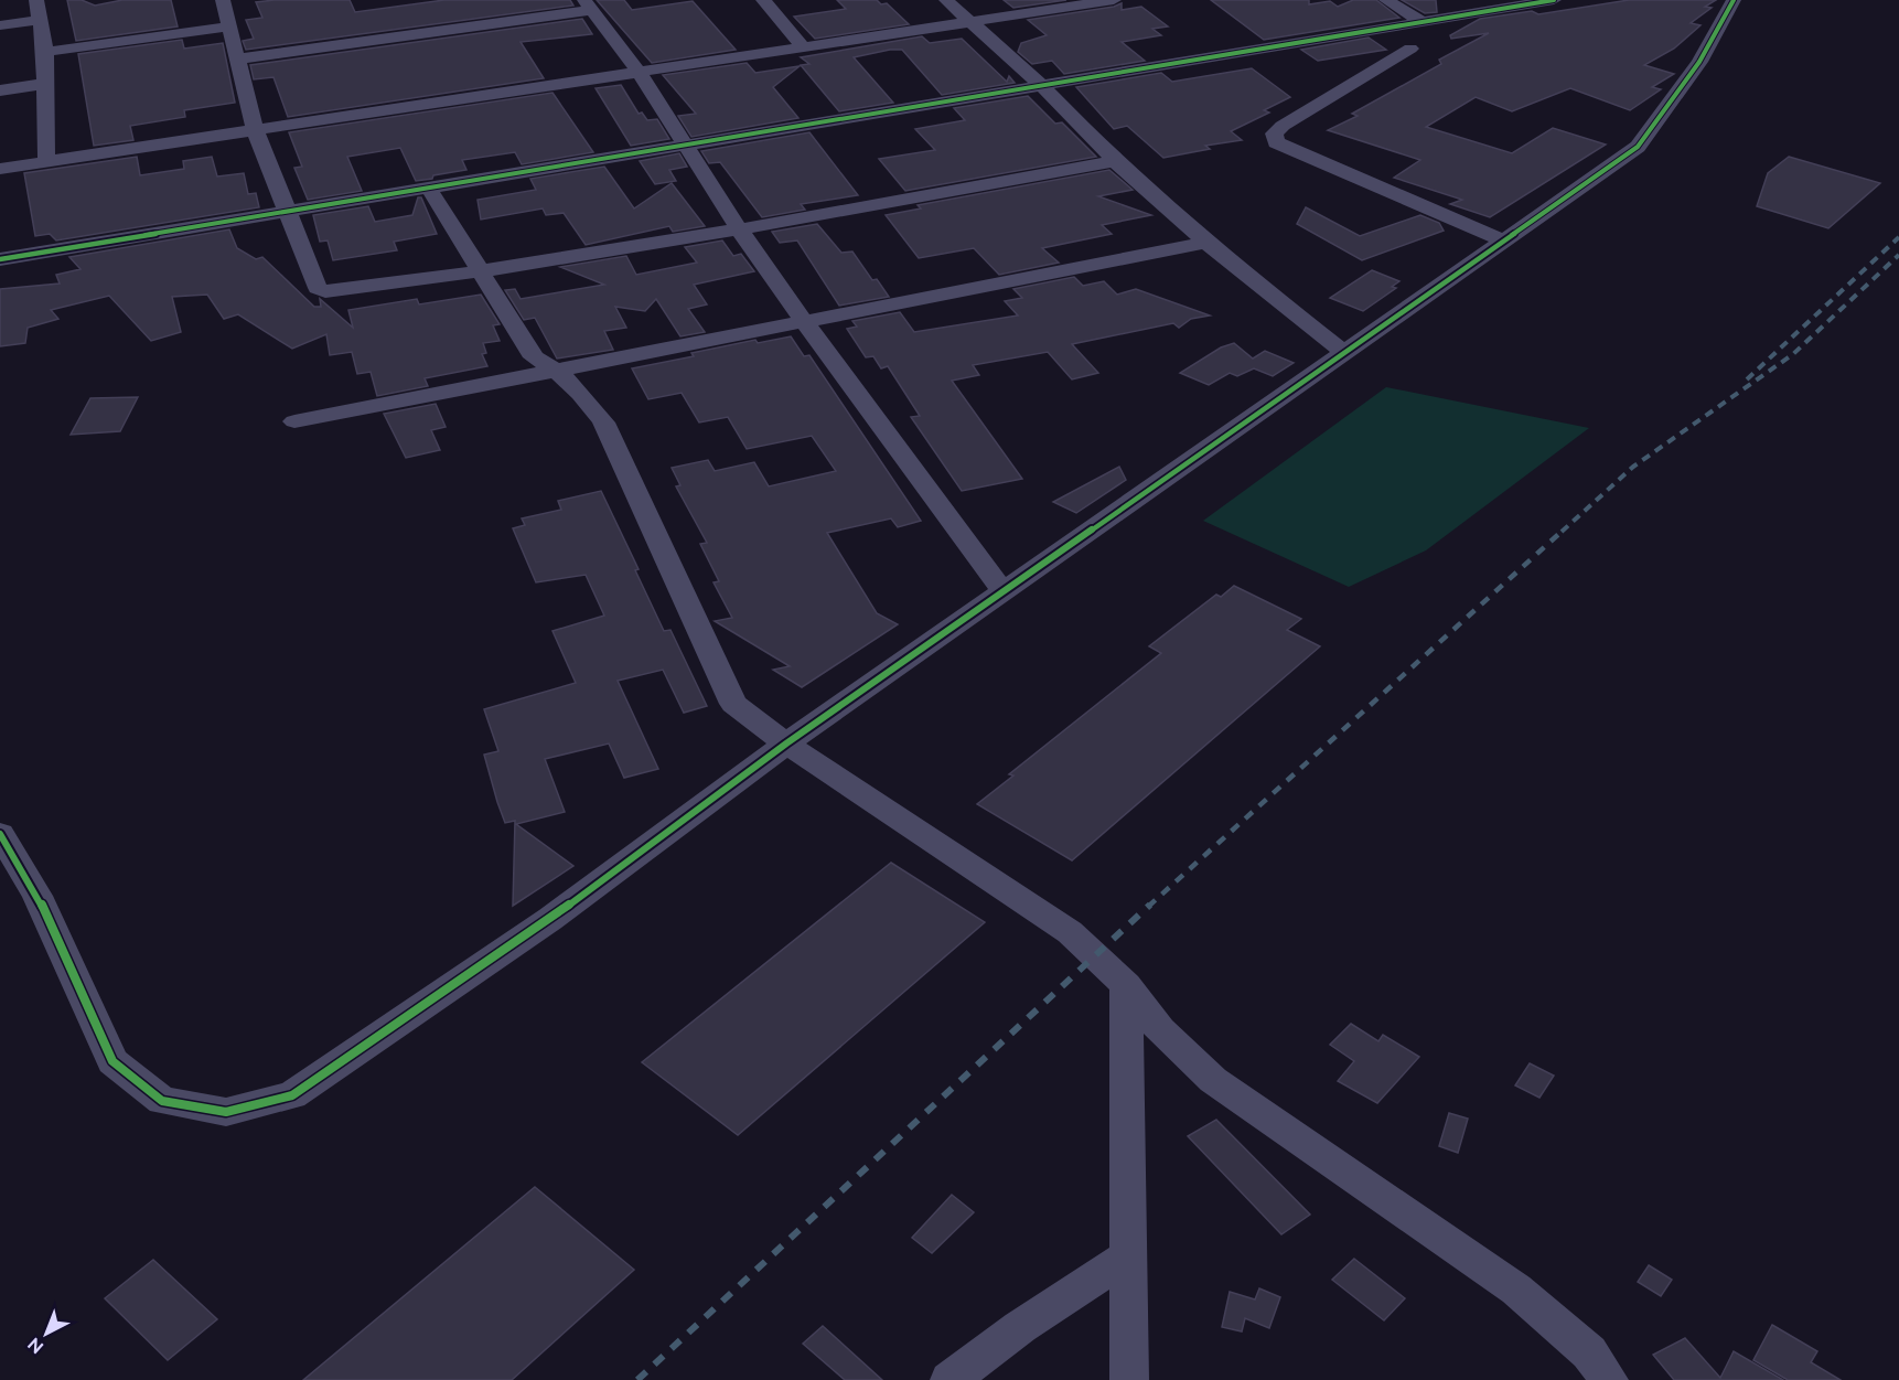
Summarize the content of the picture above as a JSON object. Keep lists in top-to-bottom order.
{
  "north": "bottom left"
}
